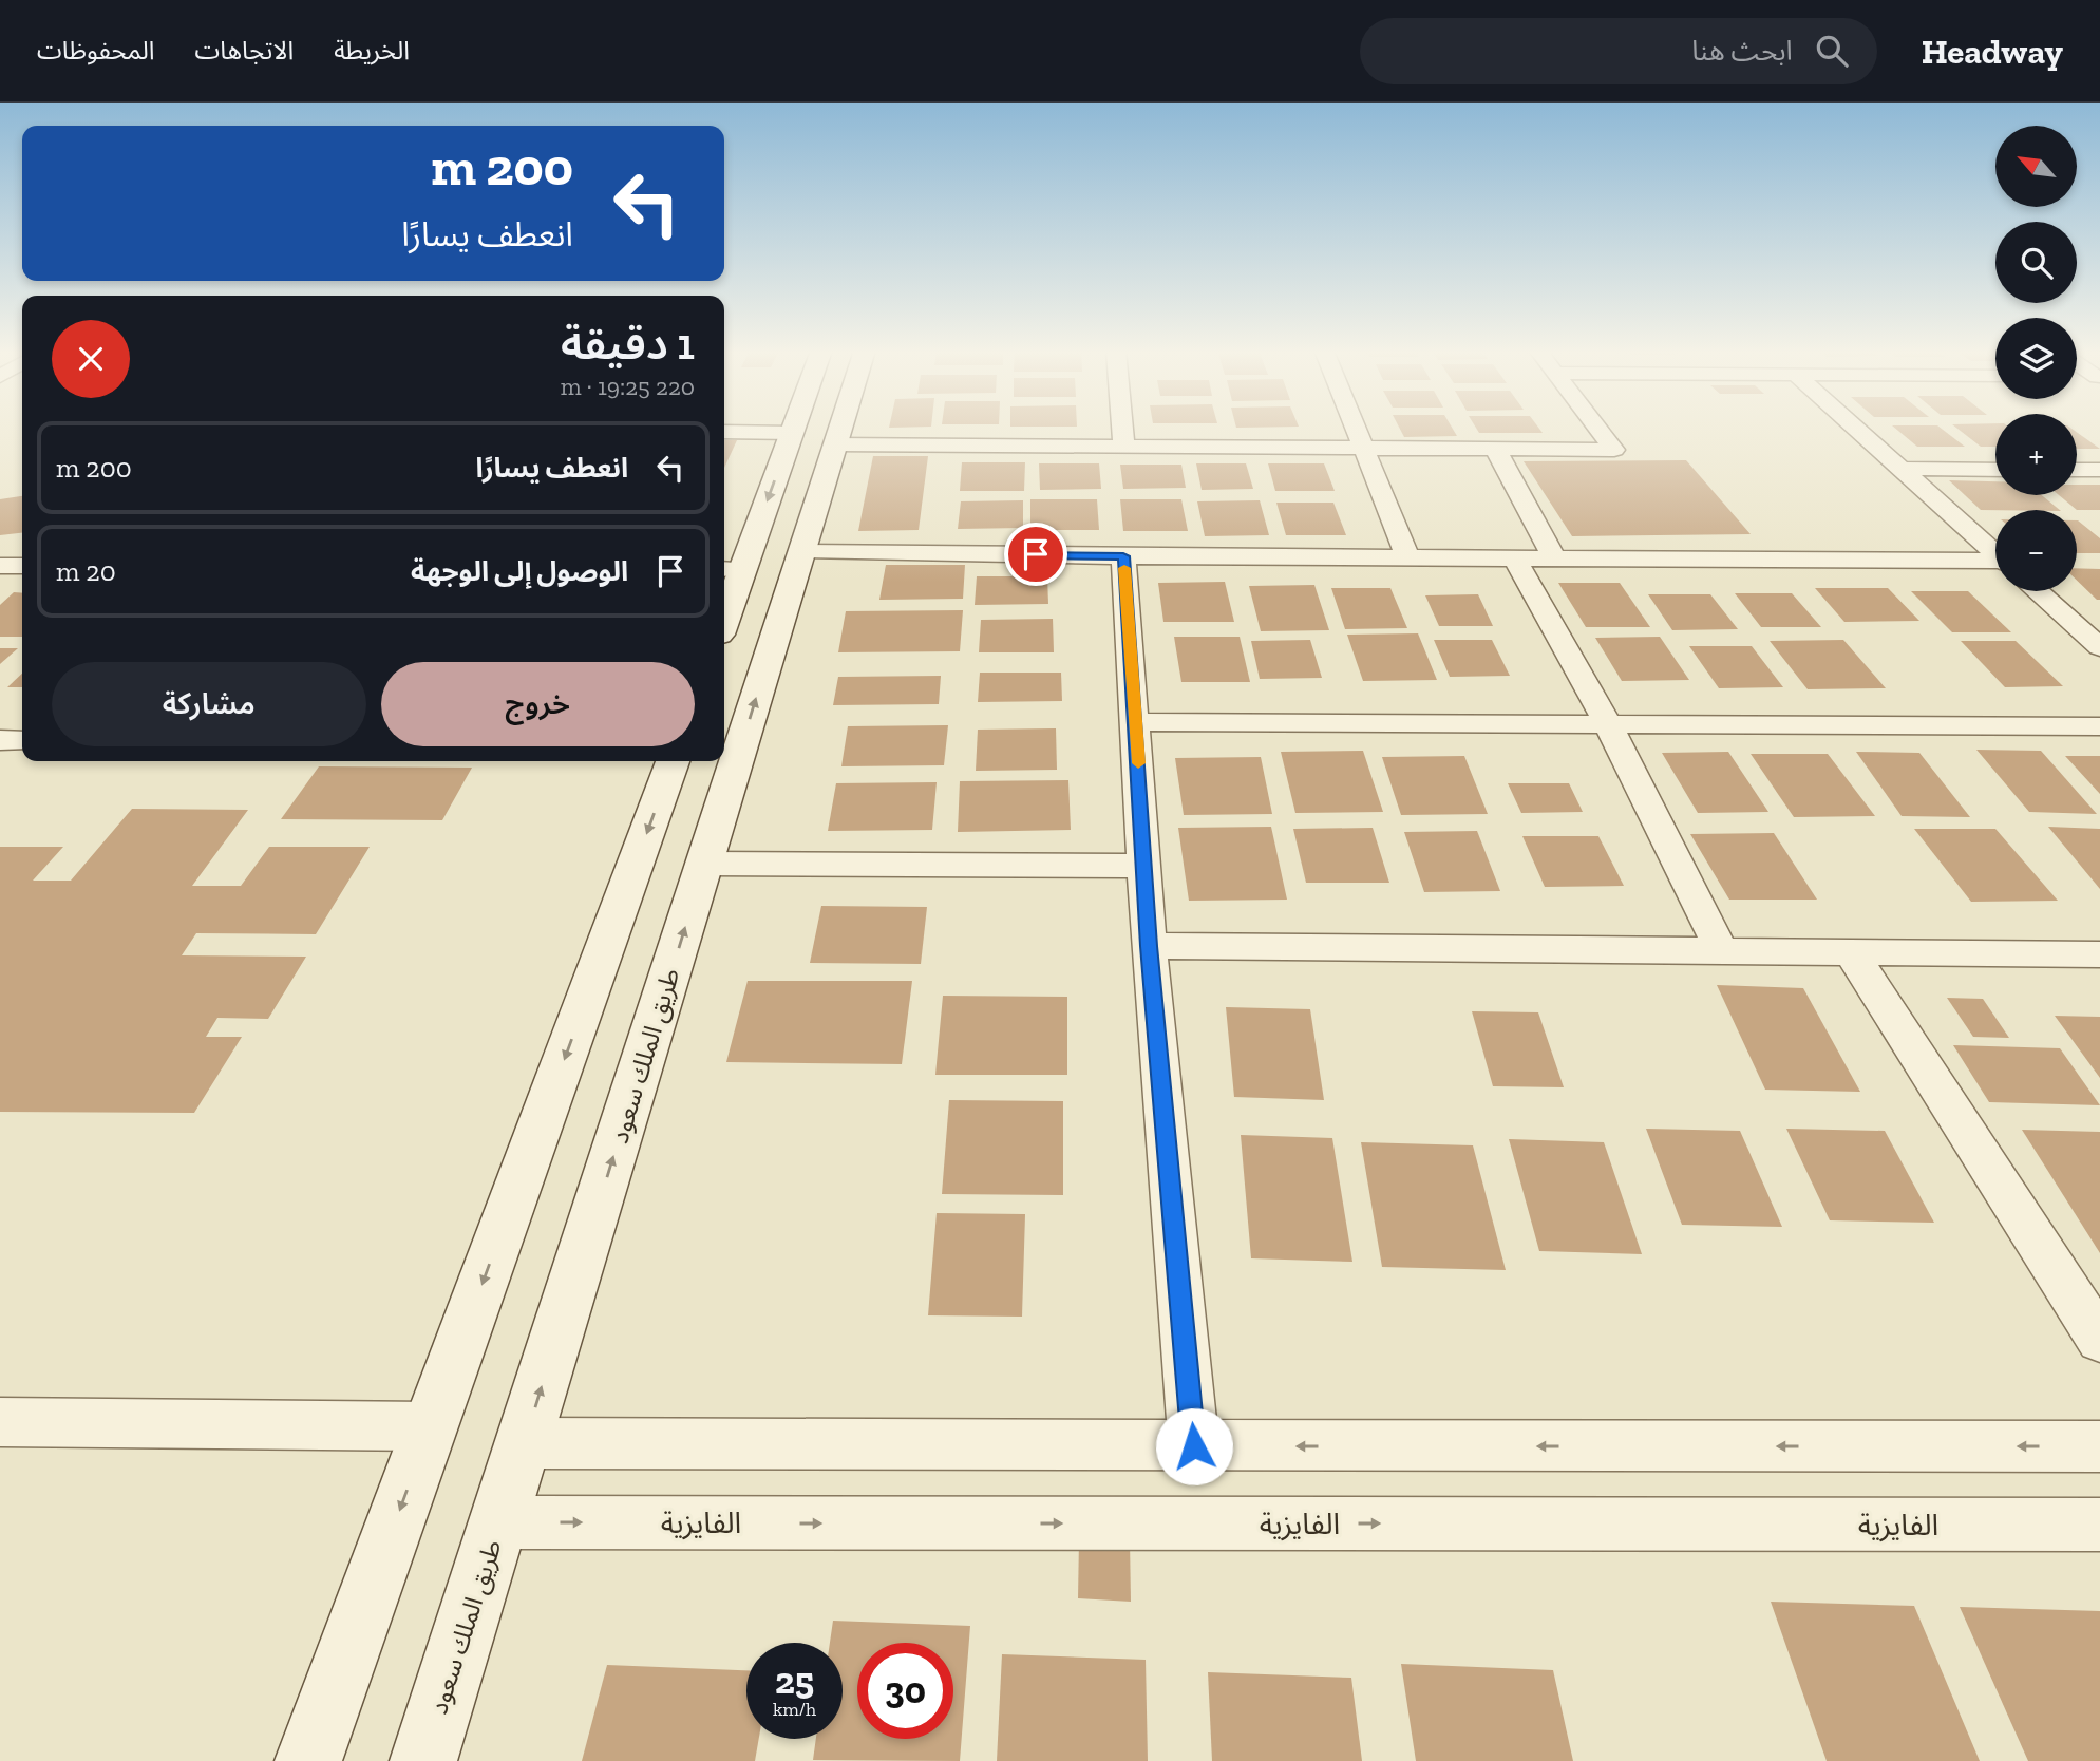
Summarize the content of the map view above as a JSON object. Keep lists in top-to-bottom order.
{
  "streets": {
    "main road": ["طريق الملك سعود"],
    "street": ["الفايزية"]
  },
  "crossings": [
    ["طريق الملك سعود", "الفايزية"]
  ],
  "north": "top left",
  "page": {
    "header": "Headway",
    "search": "ابحث هنا",
    "nav": ["الخريطة", "الاتجاهات", "المحفوظات"],
    "map_buttons": ["+", "−"],
    "turn": ["200 m", "انعطف يسارًا"],
    "heading": ["1 دقيقة", "220 m · 19:25"],
    "list": [
      {
        "name": "انعطف يسارًا",
        "value": "200 m"
      },
      {
        "name": "الوصول إلى الوجهة",
        "value": "20 m"
      }
    ],
    "buttons": ["خروج", "مشاركة"],
    "speed": "25 km/h",
    "limit": "30"
  }
}
